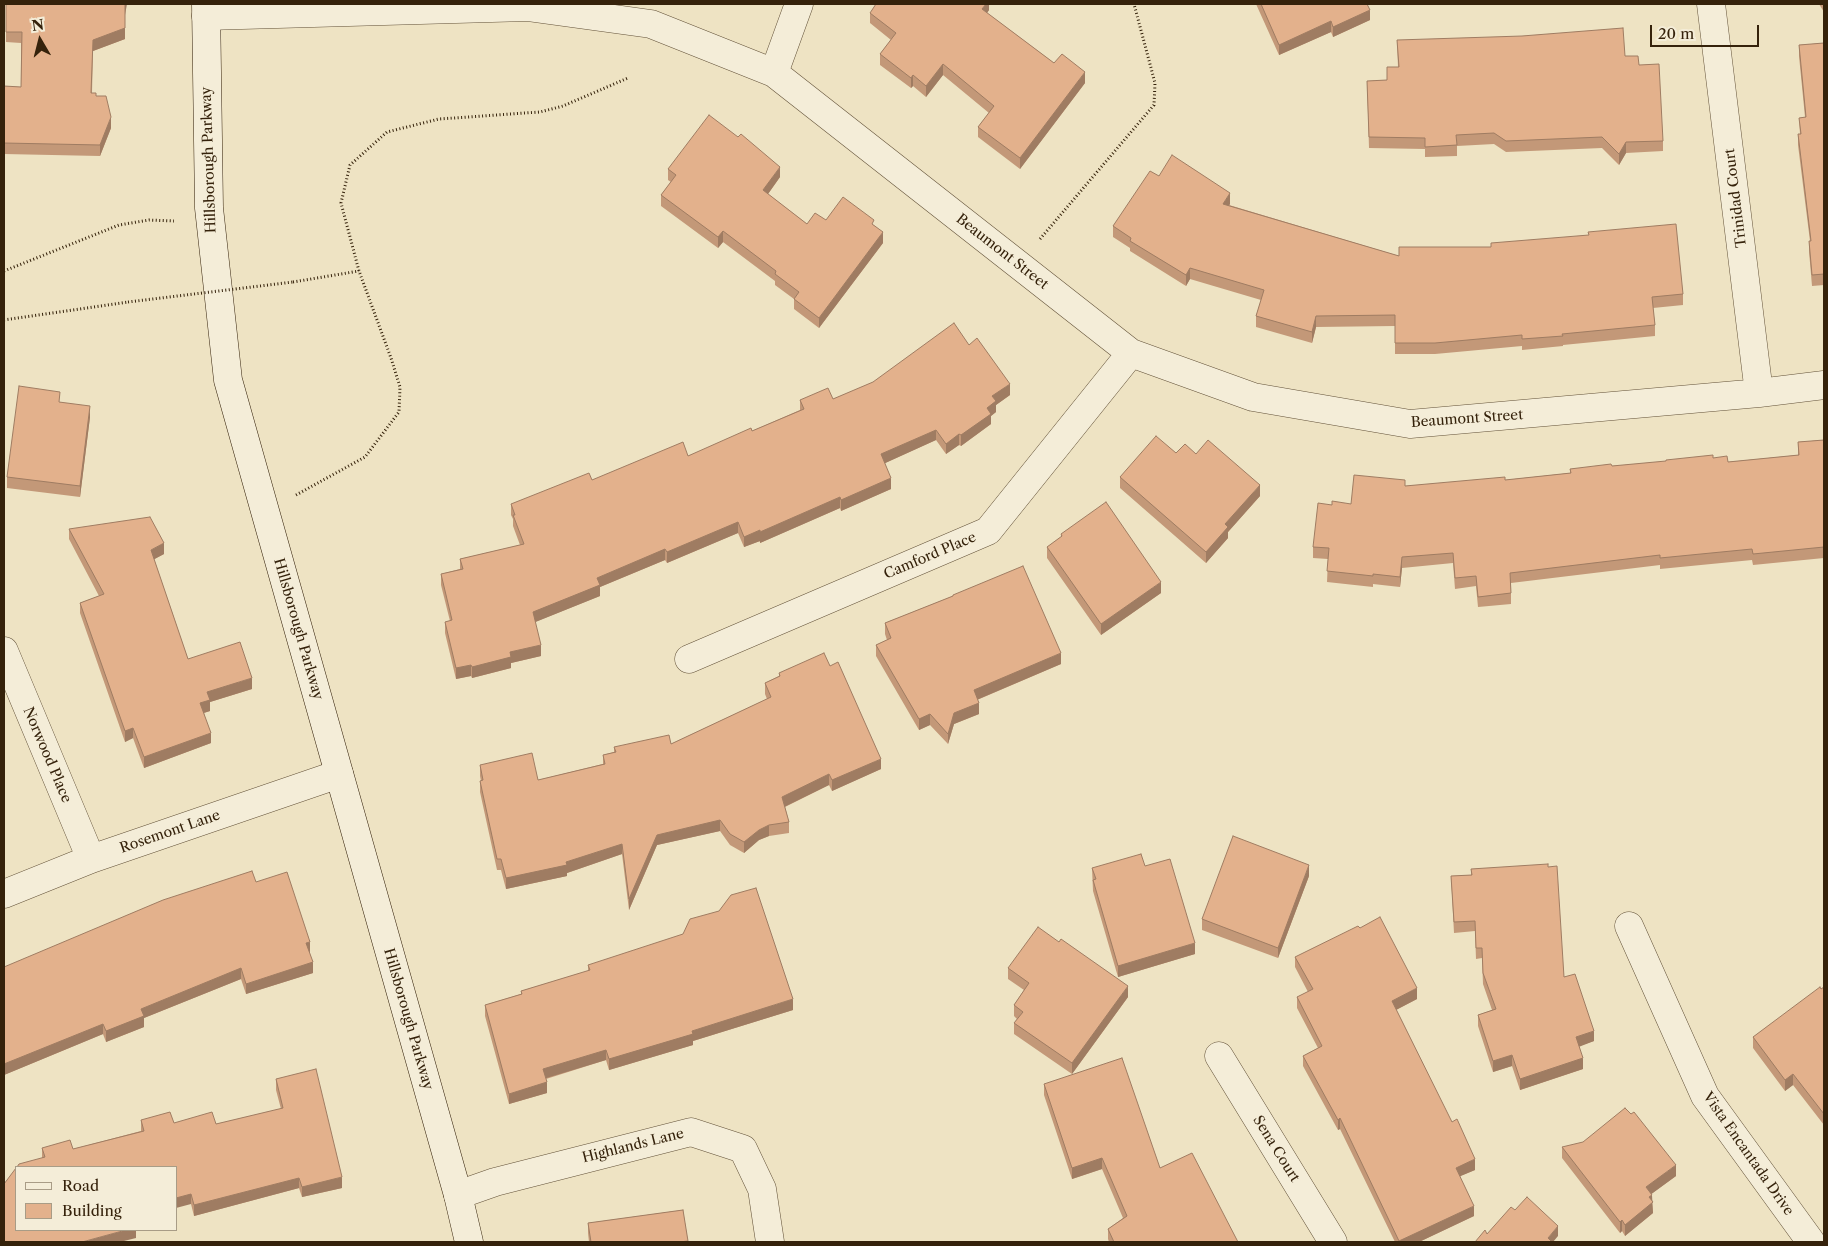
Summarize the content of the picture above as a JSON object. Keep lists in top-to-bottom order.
{
  "streets": {
    "street": [
      "Hillsborough Parkway",
      "Trinidad Court",
      "Beaumont Street",
      "Camford Place",
      "Norwood Place",
      "Rosemont Lane",
      "Highlands Lane",
      "Sena Court",
      "Vista Encantada Drive"
    ]
  },
  "crossings": [
    ["Hillsborough Parkway", "Beaumont Street"],
    ["Hillsborough Parkway", "Rosemont Lane"],
    ["Hillsborough Parkway", "Highlands Lane"],
    ["Trinidad Court", "Beaumont Street"],
    ["Beaumont Street", "Camford Place"],
    ["Norwood Place", "Rosemont Lane"]
  ],
  "legend": ["Road", "Building"],
  "scale_bar": "20 m",
  "north": "top"
}
